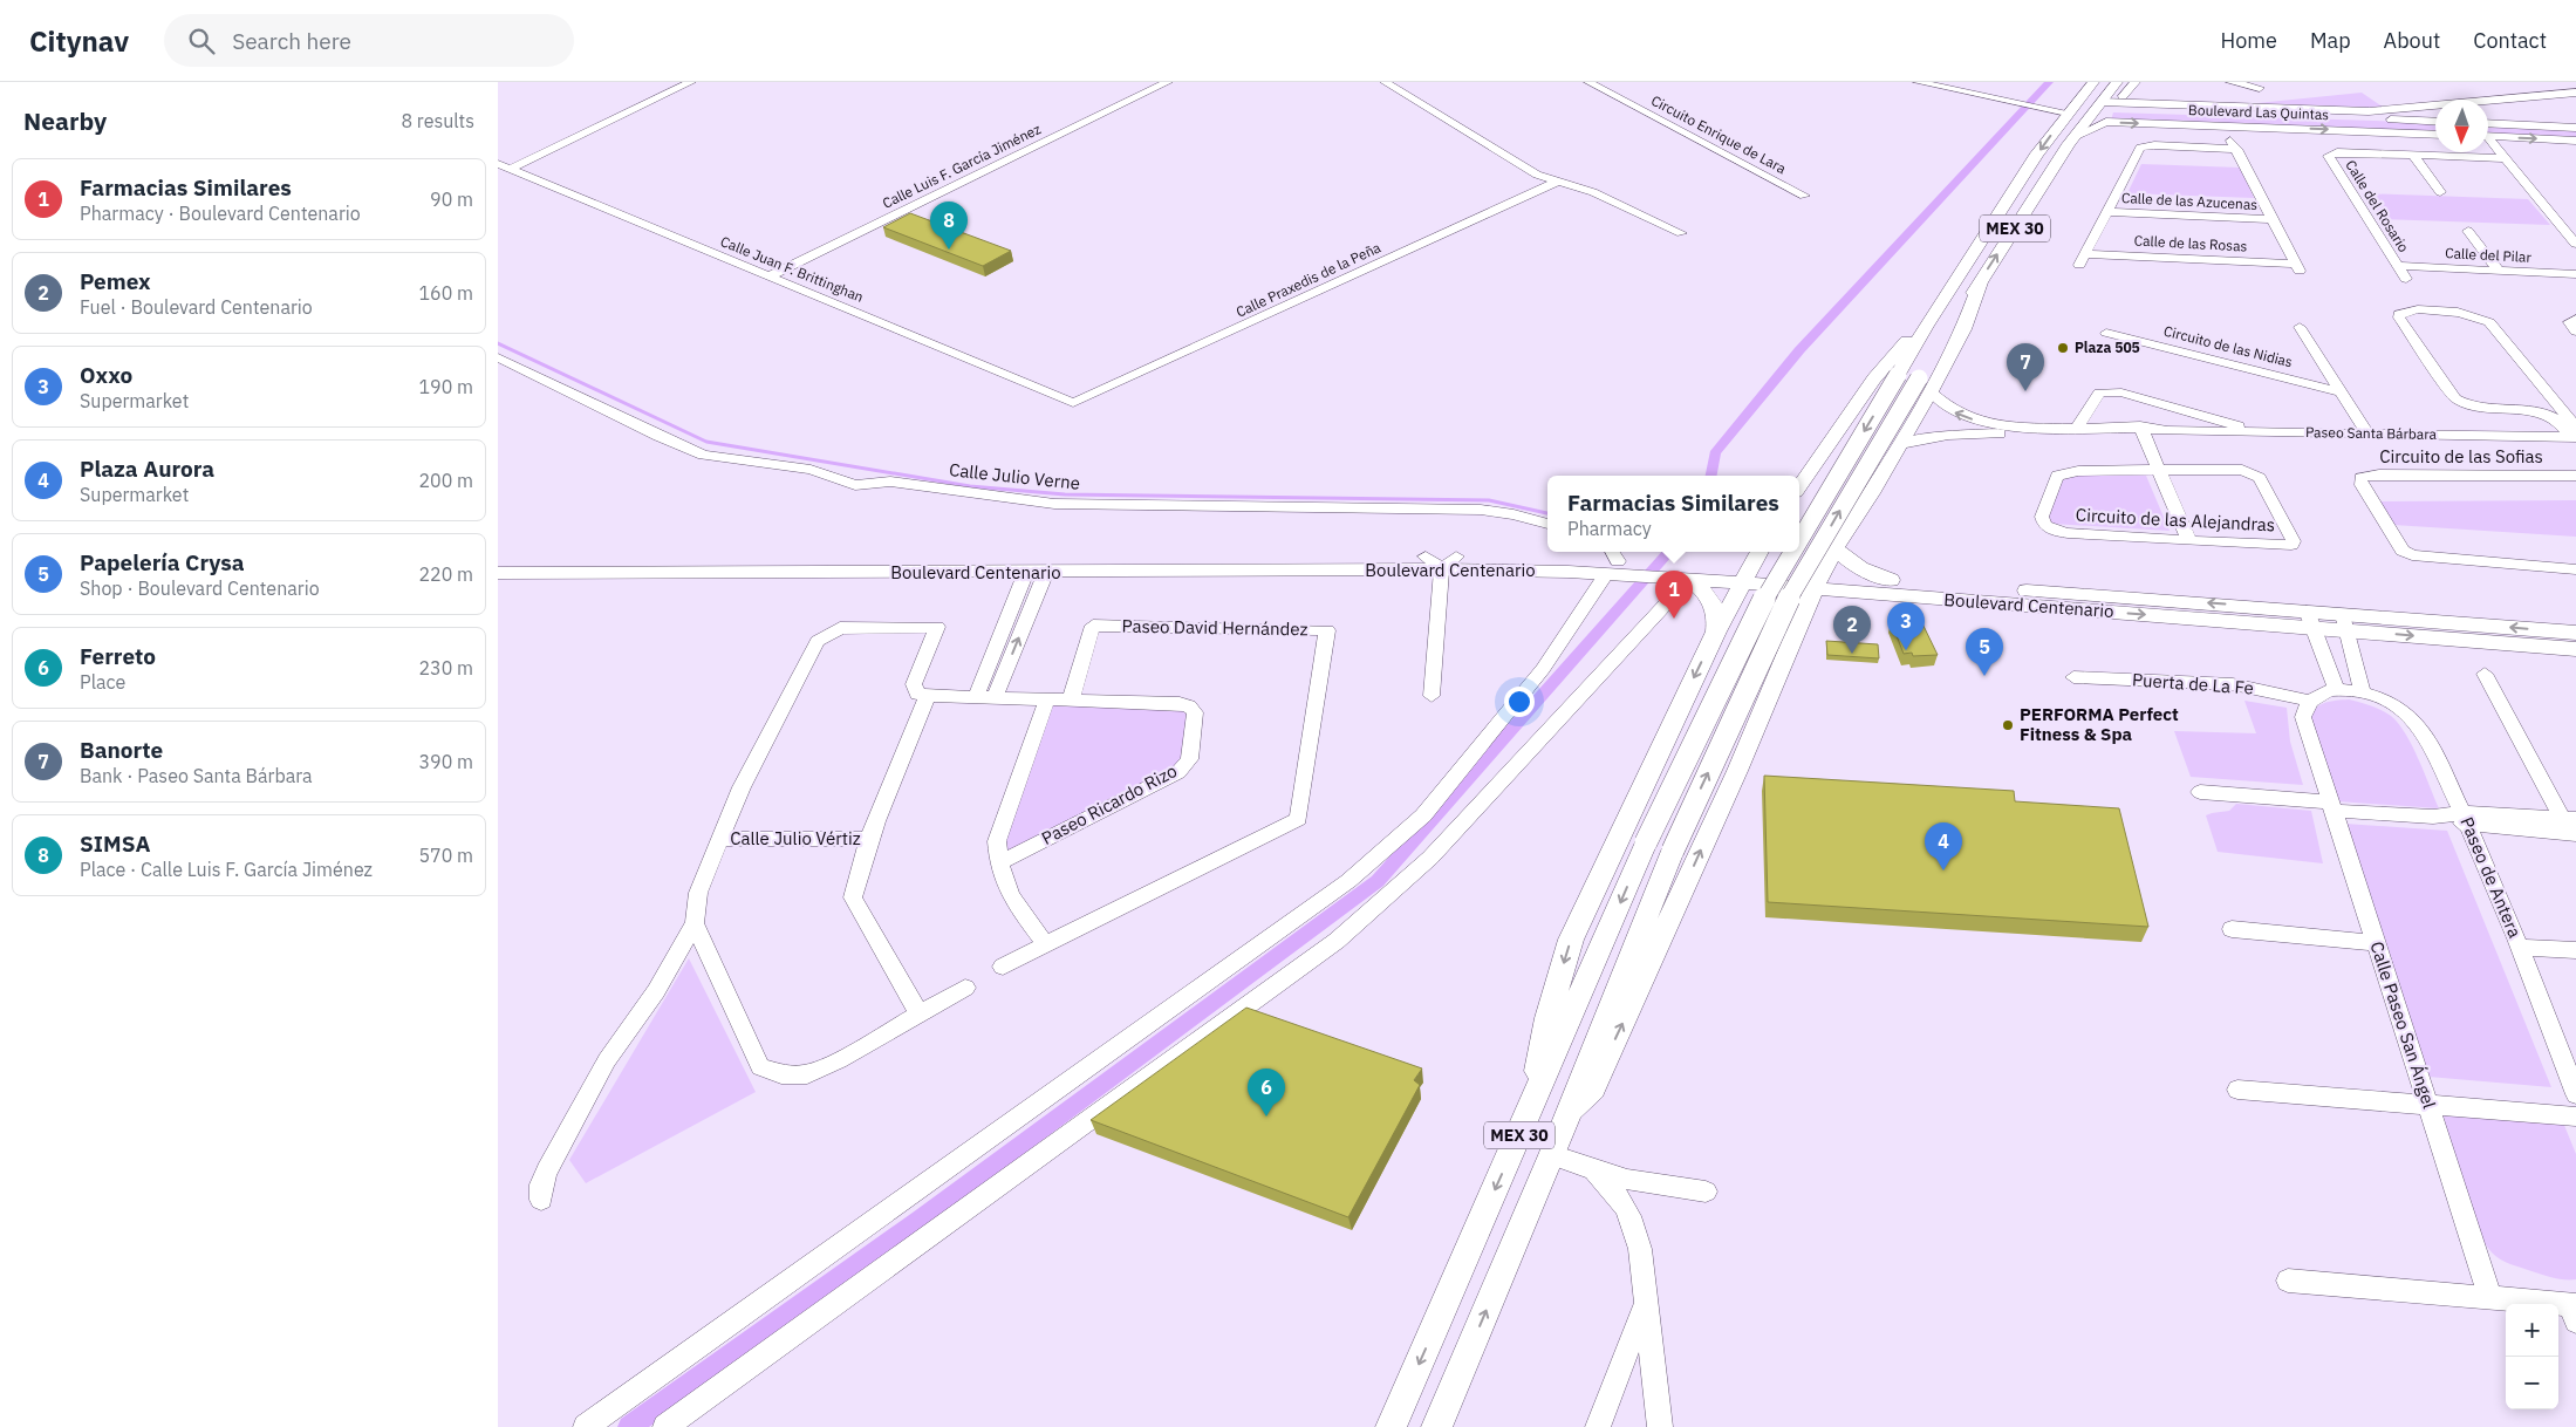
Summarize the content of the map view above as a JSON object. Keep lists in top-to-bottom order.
{
  "streets": {
    "main road": ["MEX 30", "Boulevard Centenario"],
    "street": [
      "Boulevard Las Quintas",
      "Circuito Enrique de Lara",
      "Calle Luis F. García Jiménez",
      "Calle de las Azucenas",
      "Calle del Rosario",
      "Calle de las Rosas",
      "Calle del Pilar",
      "Calle Juan F. Brittinghan",
      "Calle Praxedis de la Peña",
      "Circuito de las Nidias",
      "Paseo Santa Bárbara",
      "Circuito de las Sofias",
      "Calle Julio Verne",
      "Circuito de las Alejandras",
      "Paseo David Hernández",
      "Puerta de La Fe",
      "Paseo Ricardo Rizo",
      "Calle Julio Vértiz",
      "Paseo de Antera",
      "Calle Paseo San Ángel"
    ]
  },
  "crossings": [
    ["Boulevard Las Quintas", "MEX 30"],
    ["Calle Luis F. García Jiménez", "Calle Juan F. Brittinghan"],
    ["Calle de las Azucenas", "Calle de las Rosas"],
    ["Calle del Rosario", "Calle del Pilar"],
    ["MEX 30", "Paseo Santa Bárbara"],
    ["Calle Juan F. Brittinghan", "Calle Praxedis de la Peña"],
    ["Circuito de las Nidias", "Paseo Santa Bárbara"],
    ["Paseo David Hernández", "Paseo Ricardo Rizo"],
    ["Puerta de La Fe", "Calle Paseo San Ángel"]
  ],
  "places": ["Plaza 505", "PERFORMA Perfect Fitness & Spa"],
  "north": "bottom",
  "page": {
    "header": "Citynav",
    "search": "Search here",
    "nav": [
      "Home",
      "Map",
      "About",
      "Contact"
    ],
    "heading": ["Nearby", "8 results"],
    "list": [
      {
        "mark": "1",
        "name": "Farmacias Similares",
        "note": "Pharmacy · Boulevard Centenario",
        "value": "90 m"
      },
      {
        "mark": "2",
        "name": "Pemex",
        "note": "Fuel · Boulevard Centenario",
        "value": "160 m"
      },
      {
        "mark": "3",
        "name": "Oxxo",
        "note": "Supermarket",
        "value": "190 m"
      },
      {
        "mark": "4",
        "name": "Plaza Aurora",
        "note": "Supermarket",
        "value": "200 m"
      },
      {
        "mark": "5",
        "name": "Papelería Crysa",
        "note": "Shop · Boulevard Centenario",
        "value": "220 m"
      },
      {
        "mark": "6",
        "name": "Ferreto",
        "note": "Place",
        "value": "230 m"
      },
      {
        "mark": "7",
        "name": "Banorte",
        "note": "Bank · Paseo Santa Bárbara",
        "value": "390 m"
      },
      {
        "mark": "8",
        "name": "SIMSA",
        "note": "Place · Calle Luis F. García Jiménez",
        "value": "570 m"
      }
    ],
    "pins": [
      "8",
      "7",
      "1",
      "3",
      "2",
      "5",
      "4",
      "6"
    ],
    "popup": ["Farmacias Similares", "Pharmacy"],
    "map_buttons": ["+", "−"]
  }
}
